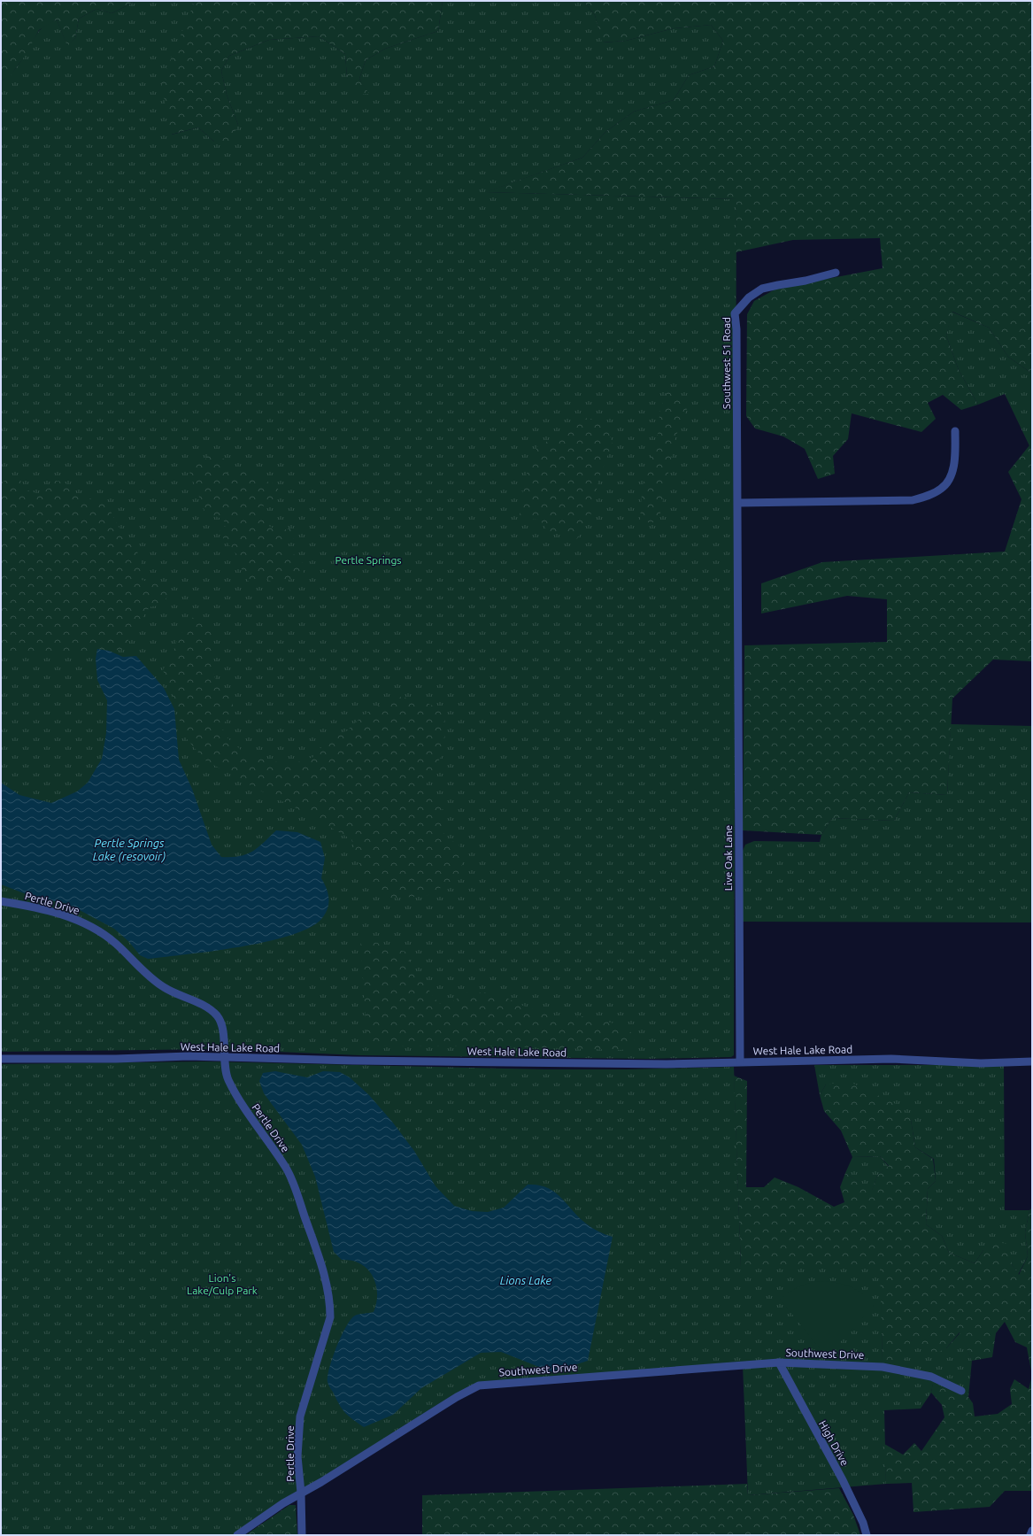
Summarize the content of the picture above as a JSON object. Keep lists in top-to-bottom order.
{
  "streets": {
    "street": [
      "Southwest 51 Road",
      "Live Oak Lane",
      "Pertle Drive",
      "West Hale Lake Road",
      "Southwest Drive",
      "High Drive"
    ]
  },
  "crossings": [
    ["Southwest 51 Road", "Live Oak Lane"],
    ["Live Oak Lane", "West Hale Lake Road"],
    ["Pertle Drive", "West Hale Lake Road"],
    ["Pertle Drive", "Southwest Drive"],
    ["Southwest Drive", "High Drive"]
  ],
  "water": ["Pertle Springs Lake (resovoir)", "Lions Lake"],
  "parks": ["Pertle Springs", "Lion's Lake/Culp Park"]
}
